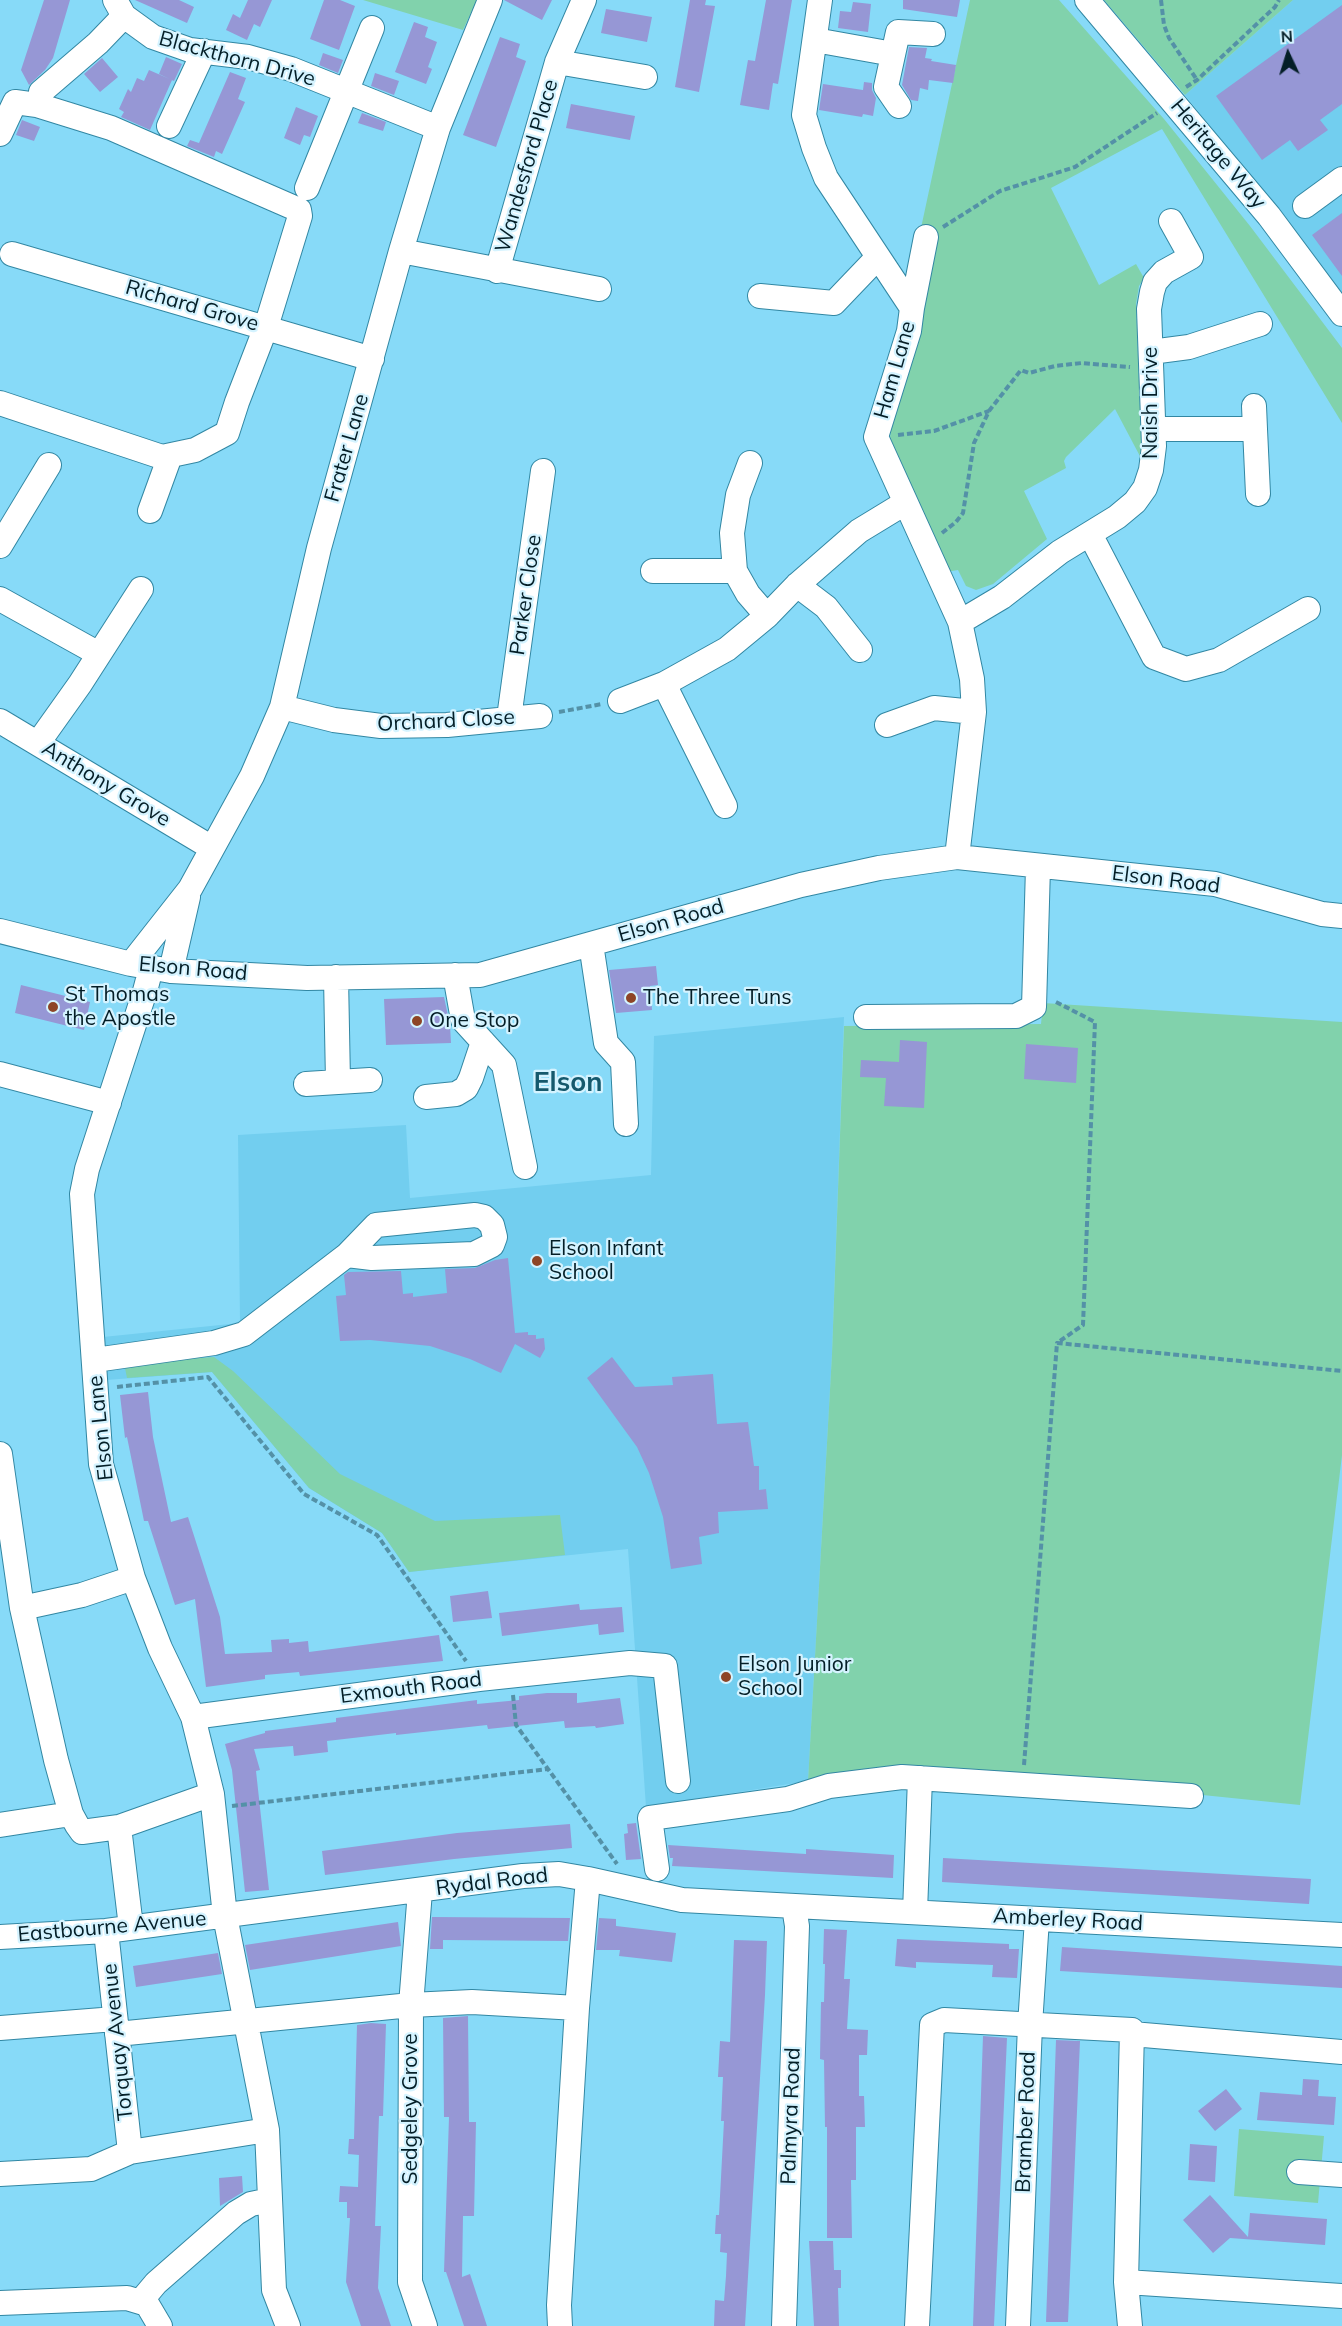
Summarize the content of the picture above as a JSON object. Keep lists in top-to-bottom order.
{
  "streets": {
    "street": [
      "Blackthorn Drive",
      "Heritage Way",
      "Wandesford Place",
      "Richard Grove",
      "Ham Lane",
      "Naish Drive",
      "Frater Lane",
      "Parker Close",
      "Orchard Close",
      "Anthony Grove",
      "Elson Road",
      "Elson Lane",
      "Exmouth Road",
      "Rydal Road",
      "Amberley Road",
      "Eastbourne Avenue",
      "Torquay Avenue",
      "Sedgeley Grove",
      "Palmyra Road",
      "Bramber Road"
    ]
  },
  "crossings": [
    ["Blackthorn Drive", "Frater Lane"],
    ["Wandesford Place", "Frater Lane"],
    ["Richard Grove", "Frater Lane"],
    ["Ham Lane", "Naish Drive"],
    ["Ham Lane", "Elson Road"],
    ["Frater Lane", "Orchard Close"],
    ["Frater Lane", "Anthony Grove"],
    ["Frater Lane", "Elson Road"],
    ["Frater Lane", "Elson Lane"],
    ["Parker Close", "Orchard Close"],
    ["Elson Road", "Elson Lane"],
    ["Elson Lane", "Exmouth Road"],
    ["Elson Lane", "Rydal Road"],
    ["Elson Lane", "Eastbourne Avenue"],
    ["Rydal Road", "Amberley Road"],
    ["Rydal Road", "Eastbourne Avenue"],
    ["Rydal Road", "Sedgeley Grove"],
    ["Rydal Road", "Palmyra Road"],
    ["Amberley Road", "Palmyra Road"],
    ["Amberley Road", "Bramber Road"],
    ["Eastbourne Avenue", "Torquay Avenue"]
  ],
  "districts": ["Elson"],
  "places": [
    "The Three Tuns",
    "St Thomas the Apostle",
    "One Stop",
    "Elson Infant School",
    "Elson Junior School"
  ],
  "north": "top"
}
